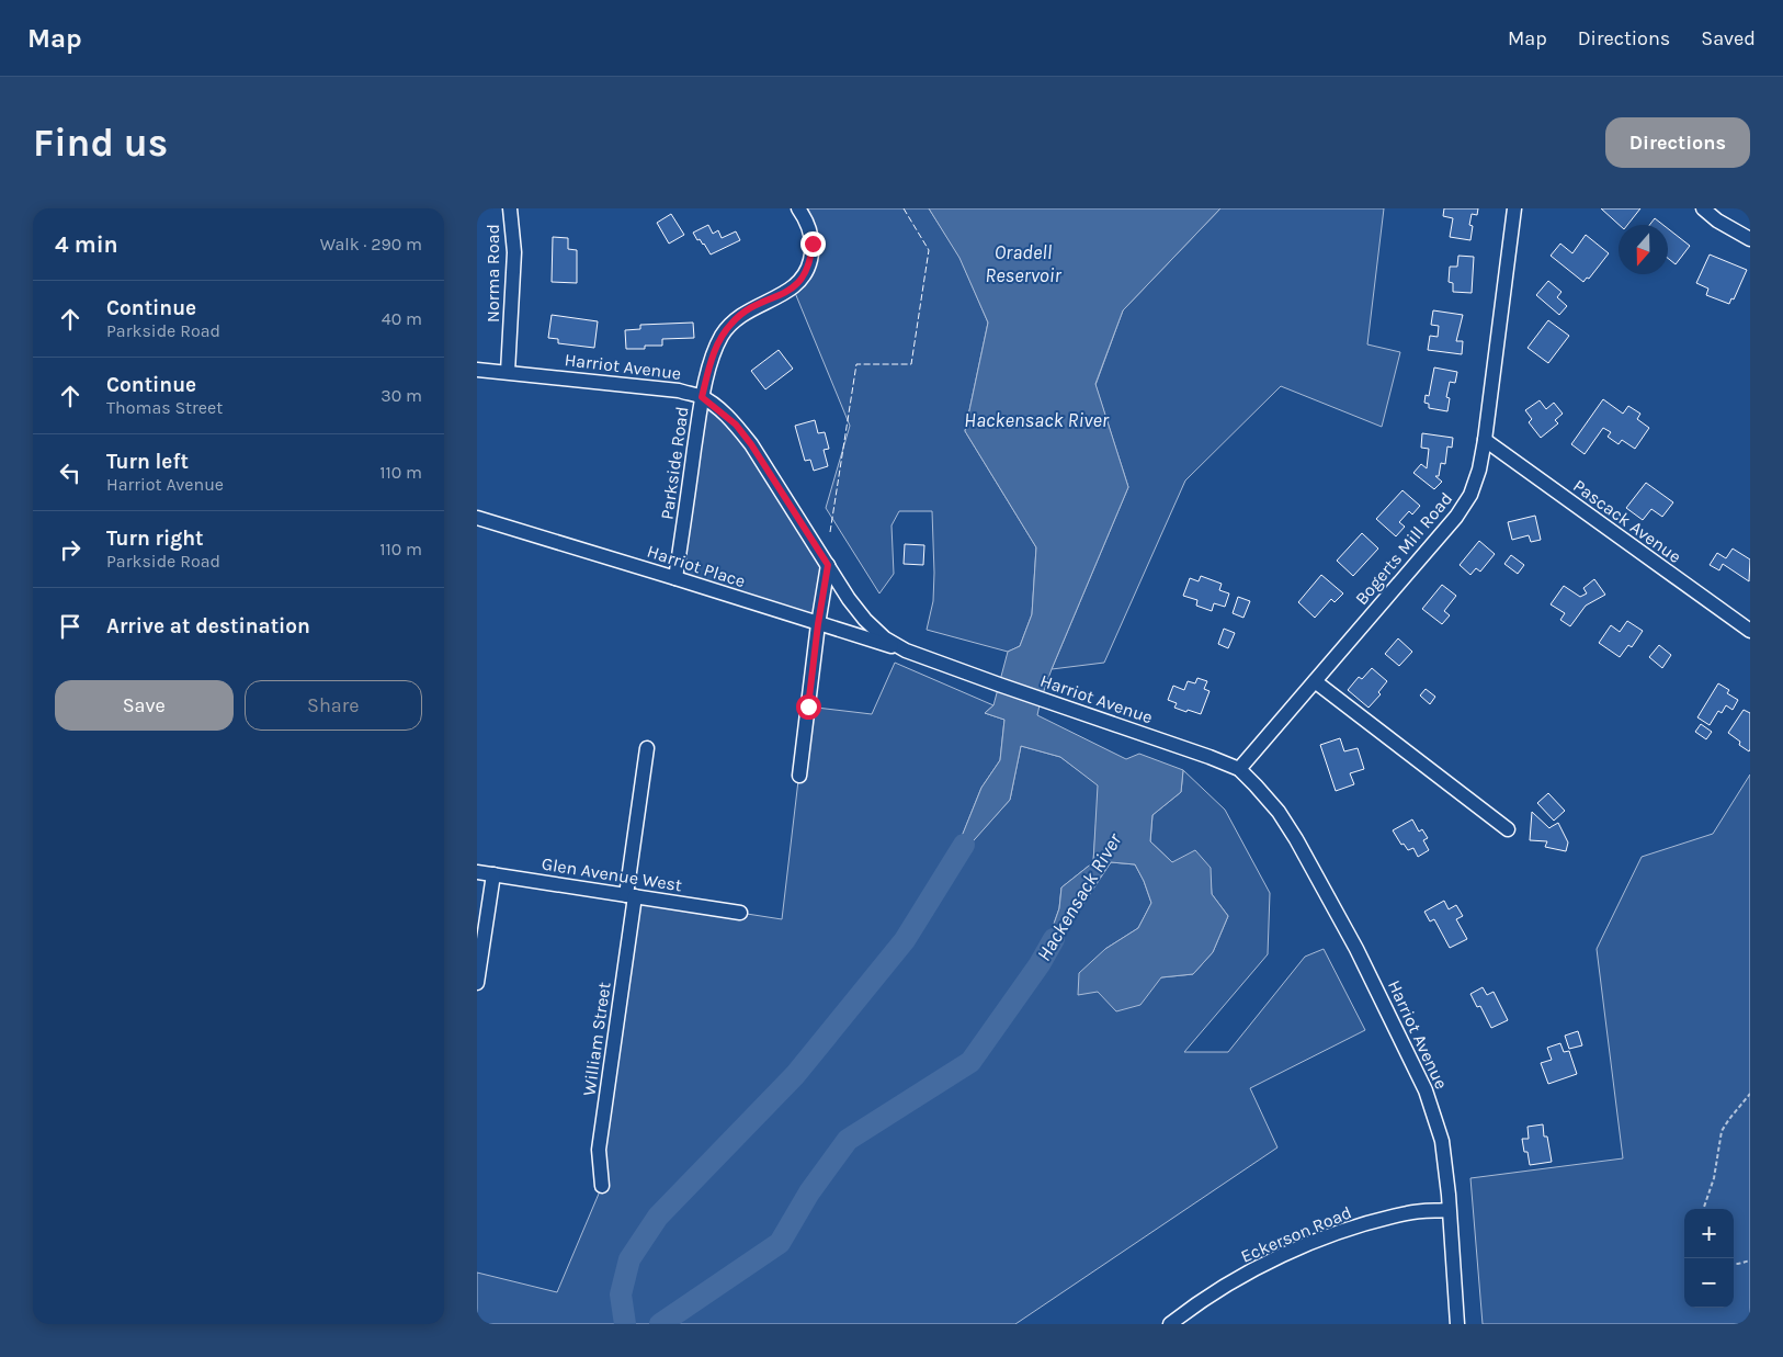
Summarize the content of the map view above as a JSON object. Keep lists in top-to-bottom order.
{
  "streets": {
    "street": [
      "Norma Road",
      "Harriot Avenue",
      "Parkside Road",
      "Pascack Avenue",
      "Bogerts Mill Road",
      "Harriot Place",
      "Glen Avenue West",
      "William Street",
      "Eckerson Road"
    ]
  },
  "crossings": [
    ["Norma Road", "Harriot Avenue"],
    ["Harriot Avenue", "Parkside Road"],
    ["Harriot Avenue", "Bogerts Mill Road"],
    ["Harriot Avenue", "Harriot Place"],
    ["Harriot Avenue", "Eckerson Road"],
    ["Parkside Road", "Harriot Place"],
    ["Pascack Avenue", "Bogerts Mill Road"],
    ["Glen Avenue West", "William Street"]
  ],
  "water": ["Oradell Reservoir", "Hackensack River"],
  "north": "bottom",
  "page": {
    "header": "Map",
    "nav": ["Map", "Directions", "Saved"],
    "buttons": [
      "Directions",
      ["Save", "Share"]
    ],
    "title": "Find us",
    "heading": ["4 min", "Walk · 290 m"],
    "list": [
      ["Continue", "Parkside Road", "40 m"],
      ["Continue", "Thomas Street", "30 m"],
      ["Turn left", "Harriot Avenue", "110 m"],
      ["Turn right", "Parkside Road", "110 m"],
      "Arrive at destination"
    ],
    "map_buttons": ["+", "−"]
  }
}
